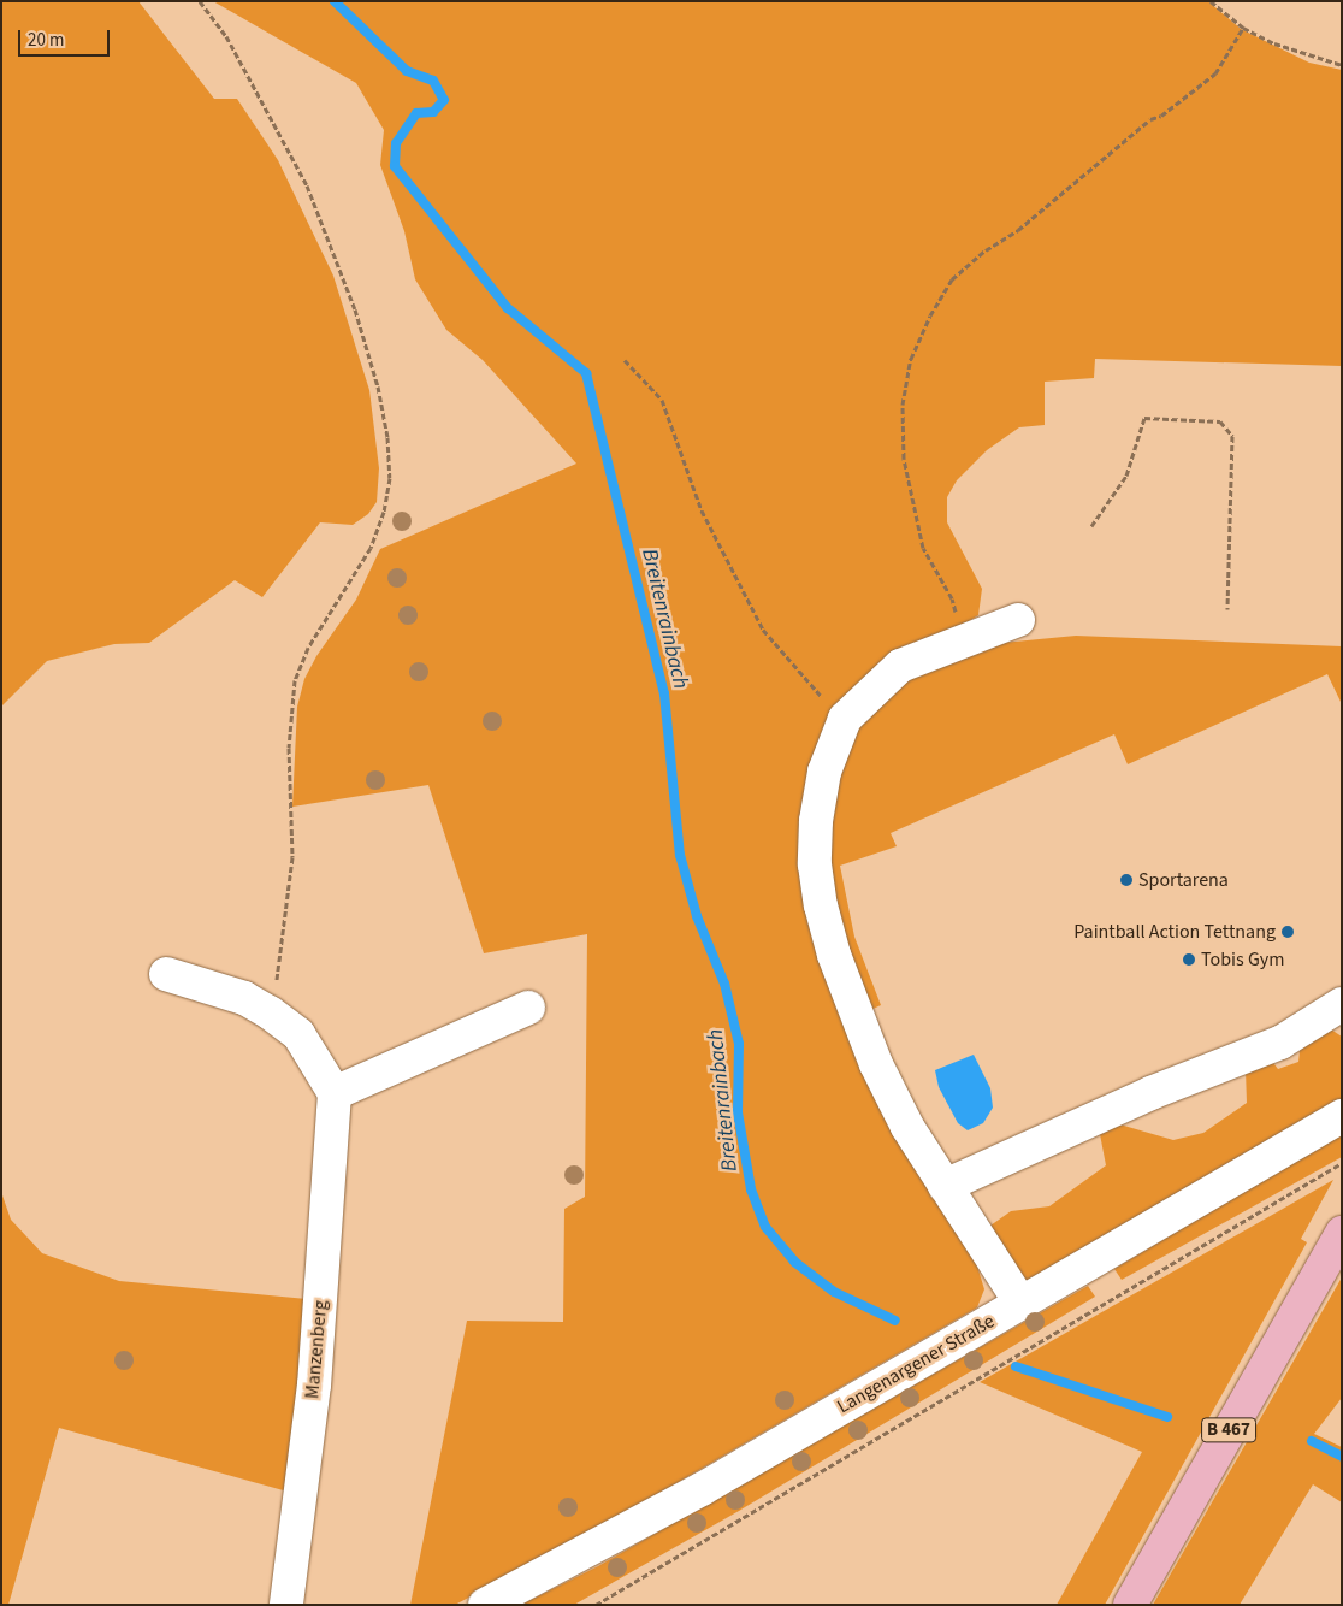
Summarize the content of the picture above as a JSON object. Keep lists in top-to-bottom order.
{
  "streets": {
    "main road": ["B 467"],
    "street": ["Manzenberg", "Langenargener Straße"]
  },
  "water": ["Breitenrainbach"],
  "places": ["Sportarena", "Paintball Action Tettnang", "Tobis Gym"],
  "scale_bar": "20 m"
}
